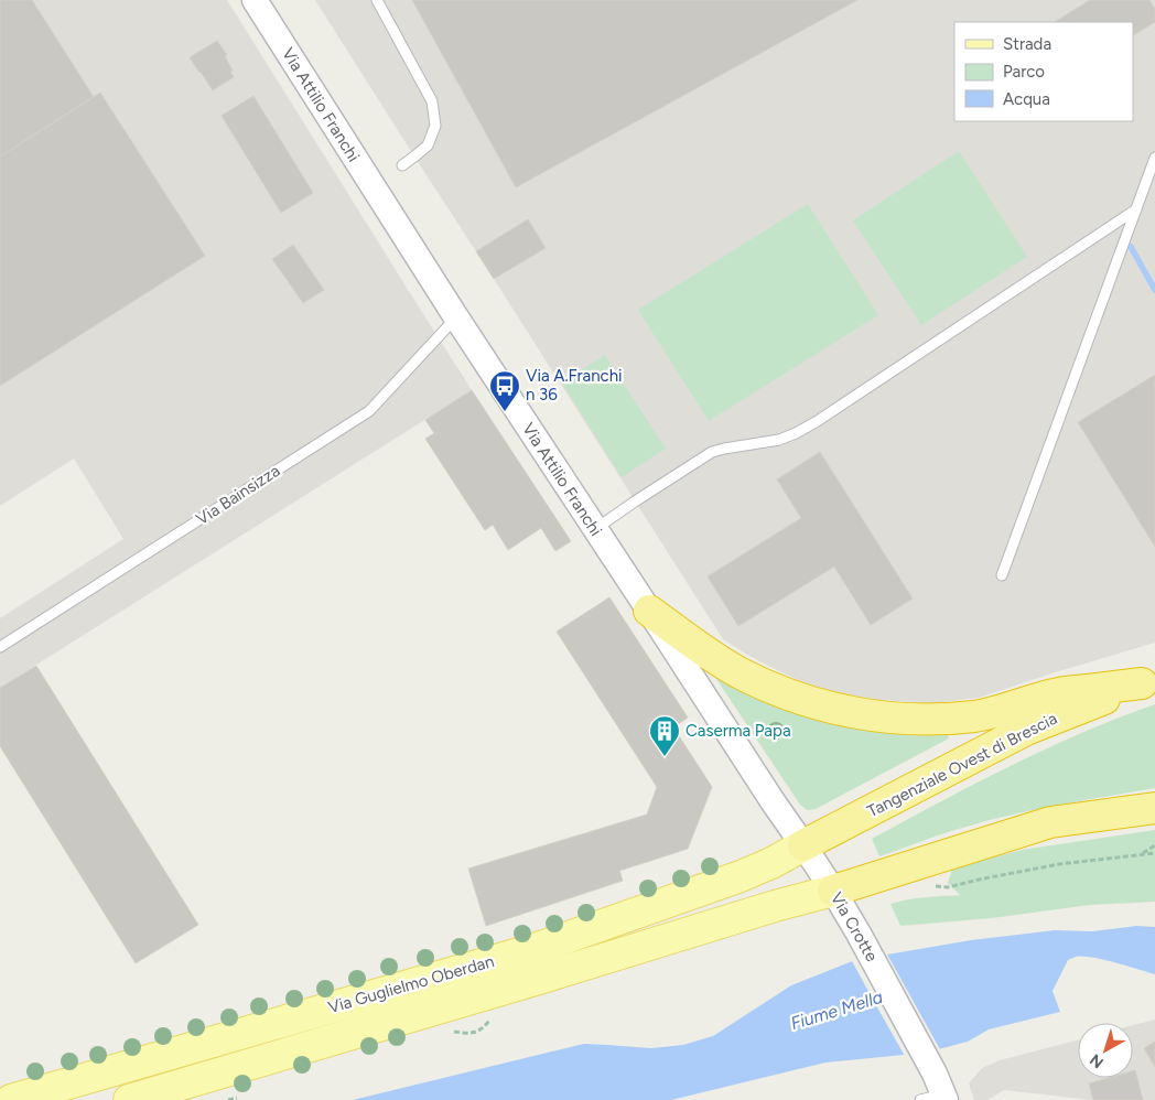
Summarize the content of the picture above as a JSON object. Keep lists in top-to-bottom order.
{
  "streets": {
    "highway": ["Tangenziale Ovest di Brescia"],
    "main road": ["Via Guglielmo Oberdan"],
    "street": ["Via Attilio Franchi", "Via Crotte"],
    "lane": ["Via Bainsizza"]
  },
  "crossings": [
    ["Via Attilio Franchi", "Via Bainsizza"],
    ["Via Attilio Franchi", "Tangenziale Ovest di Brescia"],
    ["Via Attilio Franchi", "Via Crotte"],
    ["Via Attilio Franchi", "Via Guglielmo Oberdan"],
    ["Tangenziale Ovest di Brescia", "Via Crotte"],
    ["Tangenziale Ovest di Brescia", "Via Guglielmo Oberdan"],
    ["Via Crotte", "Via Guglielmo Oberdan"]
  ],
  "water": ["Fiume Mella"],
  "places": {
    "bus stop": ["Via A.Franchi n 36"],
    "building": ["Caserma Papa"]
  },
  "legend": ["Strada", "Parco", "Acqua"],
  "north": "bottom left"
}
